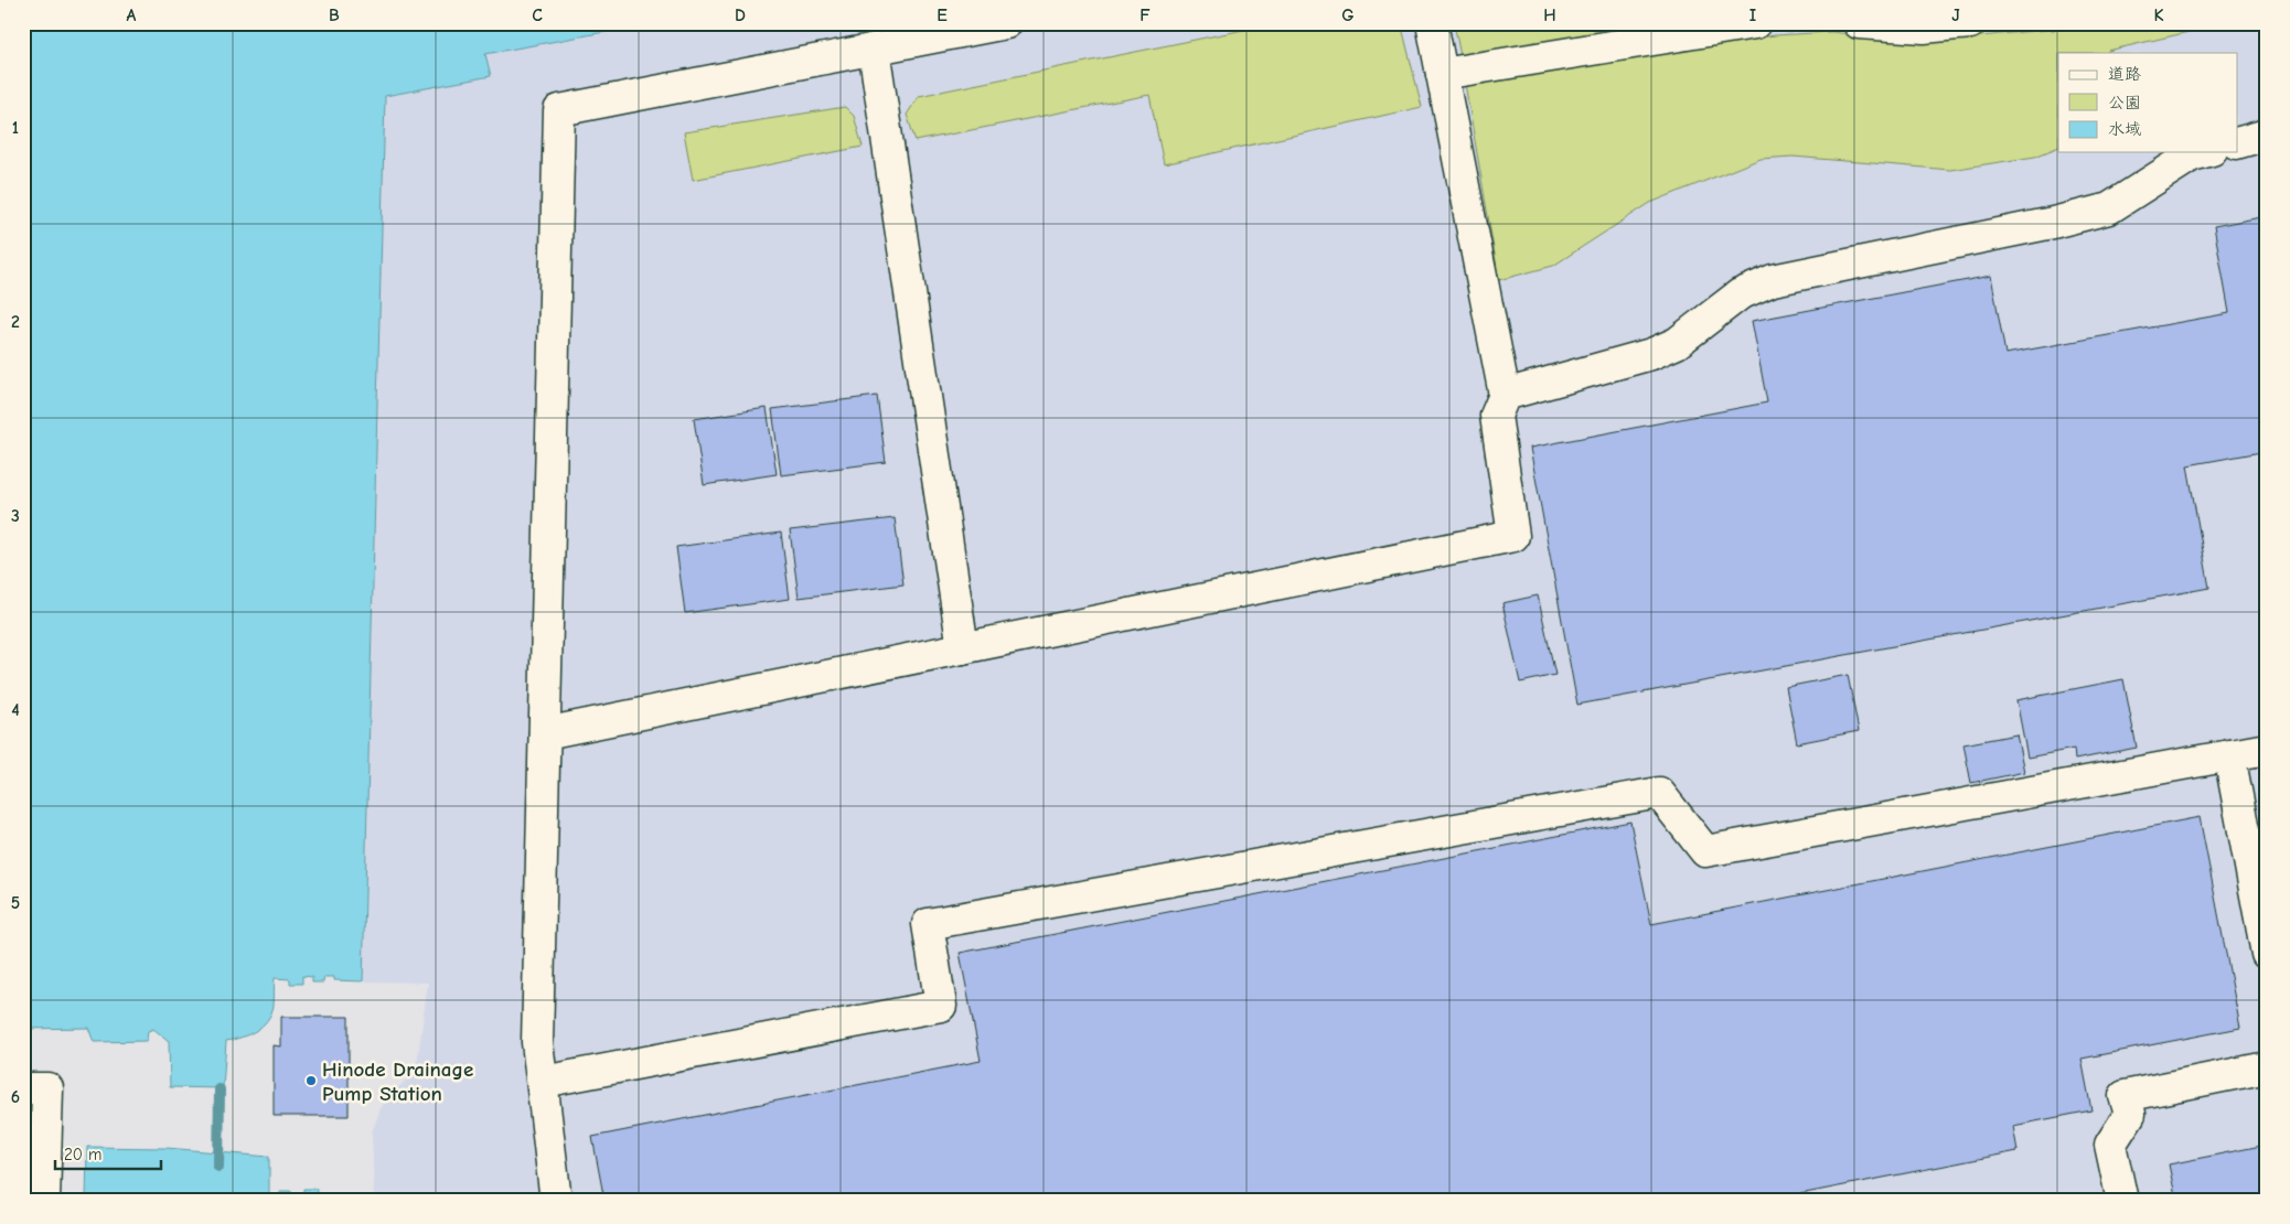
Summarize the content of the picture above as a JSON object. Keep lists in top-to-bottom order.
{
  "places": ["Hinode Drainage Pump Station"],
  "legend": ["道路", "公園", "水域"],
  "scale_bar": "20 m",
  "grid": {
    "columns": [
      "A",
      "B",
      "C",
      "D",
      "E",
      "F",
      "G",
      "H",
      "I",
      "J",
      "K"
    ],
    "rows": [
      "1",
      "2",
      "3",
      "4",
      "5",
      "6"
    ]
  }
}
